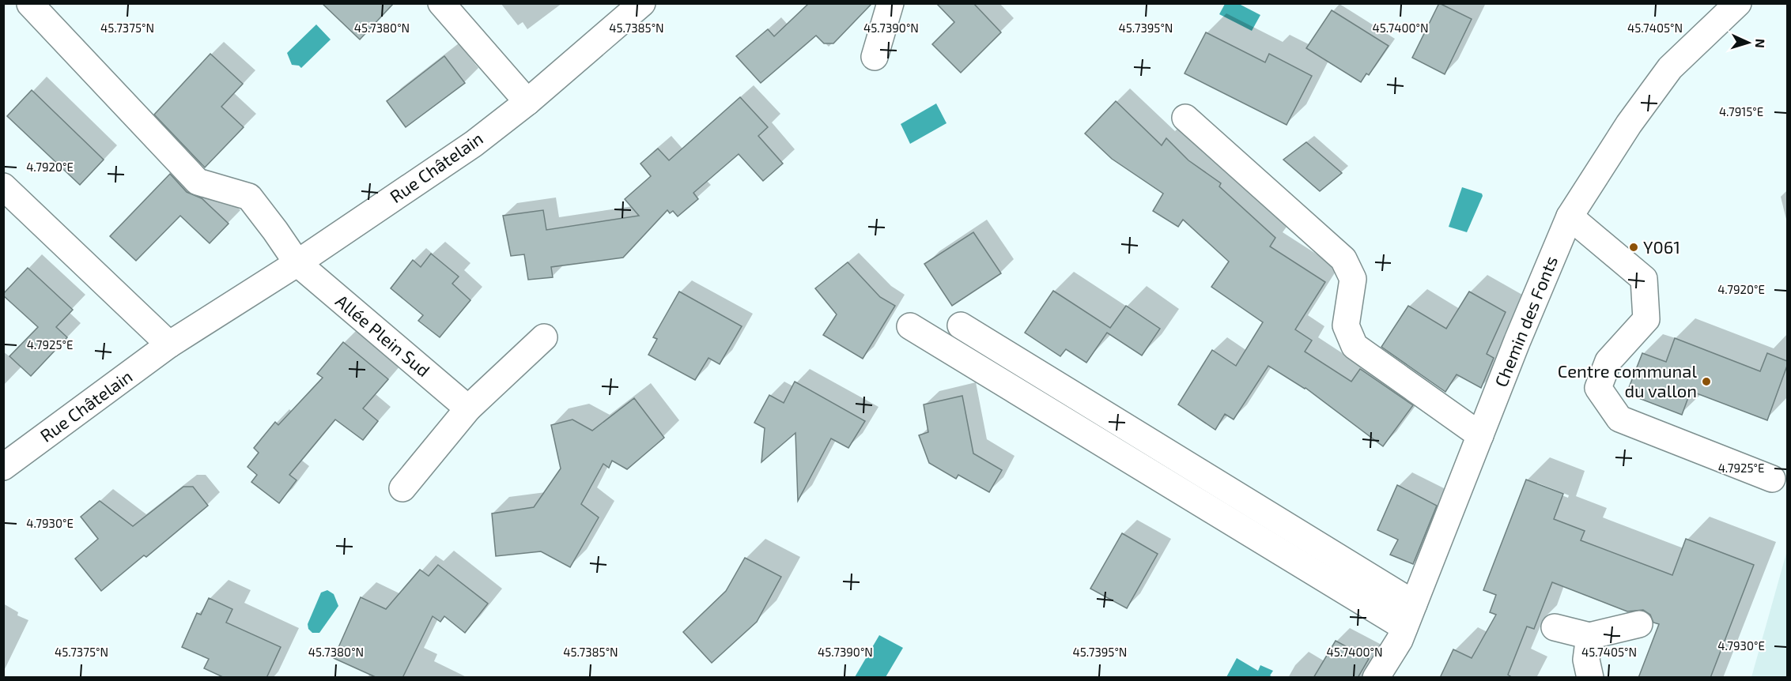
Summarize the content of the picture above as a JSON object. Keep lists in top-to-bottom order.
{
  "streets": {
    "street": ["Rue Châtelain", "Chemin des Fonts", "Allée Plein Sud"]
  },
  "crossings": [
    ["Rue Châtelain", "Allée Plein Sud"]
  ],
  "places": ["Y061", "Centre communal du vallon"],
  "north": "right",
  "coordinates": [
    "45.7375°N",
    "45.7380°N",
    "45.7385°N",
    "45.7390°N",
    "45.7395°N",
    "45.7400°N",
    "45.7405°N",
    "4.7915°E",
    "4.7920°E",
    "4.7925°E",
    "4.7930°E"
  ]
}
